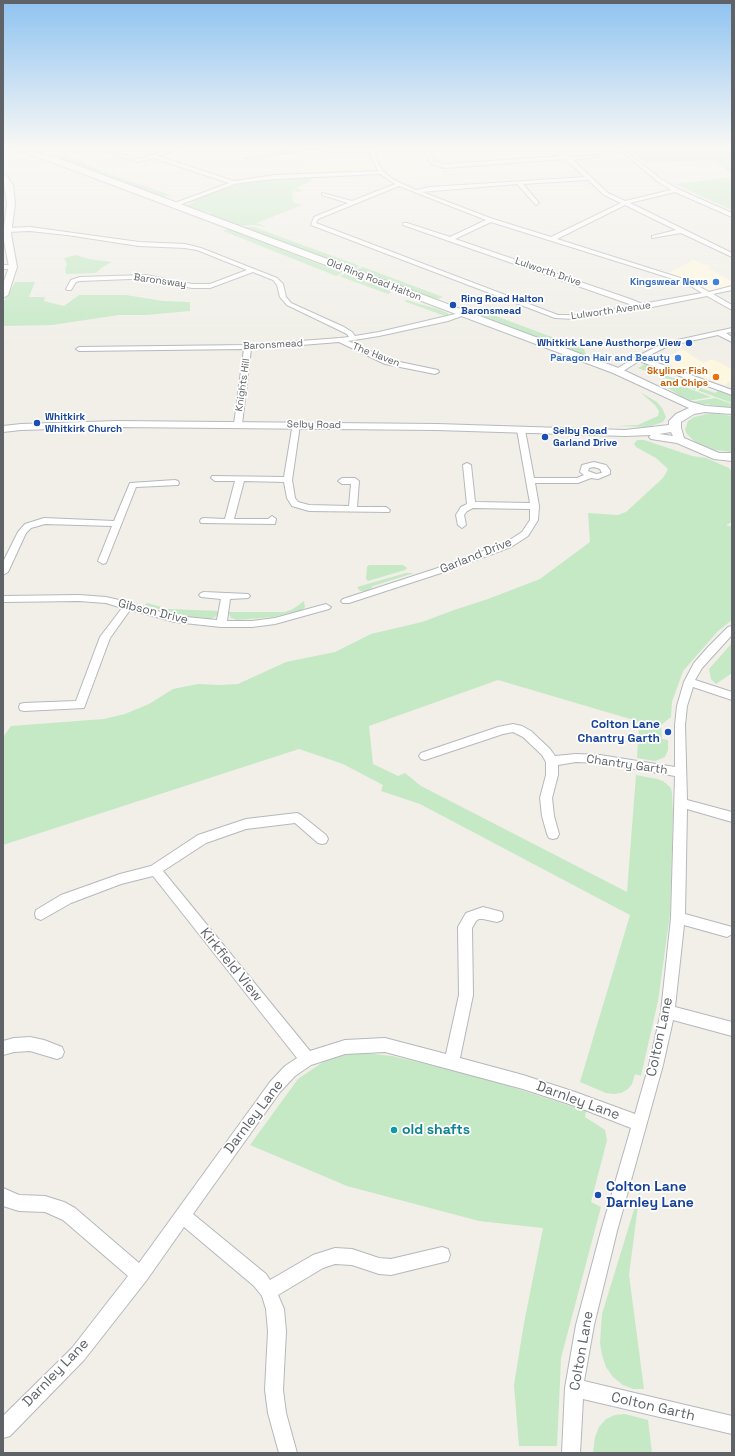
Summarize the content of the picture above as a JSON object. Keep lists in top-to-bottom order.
{
  "streets": {
    "main road": ["Old Ring Road Halton", "Selby Road"],
    "street": [
      "Lulworth Drive",
      "Baronsway",
      "Lulworth Avenue",
      "Baronsmead",
      "The Haven",
      "Knights Hill",
      "Garland Drive",
      "Gibson Drive",
      "Chantry Garth",
      "Kirkfield View",
      "Colton Lane",
      "Darnley Lane",
      "Colton Garth"
    ]
  },
  "crossings": [
    ["Lulworth Drive", "Lulworth Avenue"],
    ["Old Ring Road Halton", "Baronsmead"],
    ["Baronsmead", "The Haven"],
    ["Baronsmead", "Knights Hill"],
    ["Knights Hill", "Selby Road"],
    ["Selby Road", "Garland Drive"],
    ["Chantry Garth", "Colton Lane"],
    ["Kirkfield View", "Darnley Lane"],
    ["Colton Lane", "Darnley Lane"],
    ["Colton Lane", "Colton Garth"]
  ],
  "places": [
    "Kingswear News",
    "Ring Road Halton Baronsmead",
    "Whitkirk Lane Austhorpe View",
    "Paragon Hair and Beauty",
    "Skyliner Fish and Chips",
    "Whitkirk Whitkirk Church",
    "Selby Road Garland Drive",
    "Colton Lane Chantry Garth",
    "old shafts",
    "Colton Lane Darnley Lane"
  ]
}
